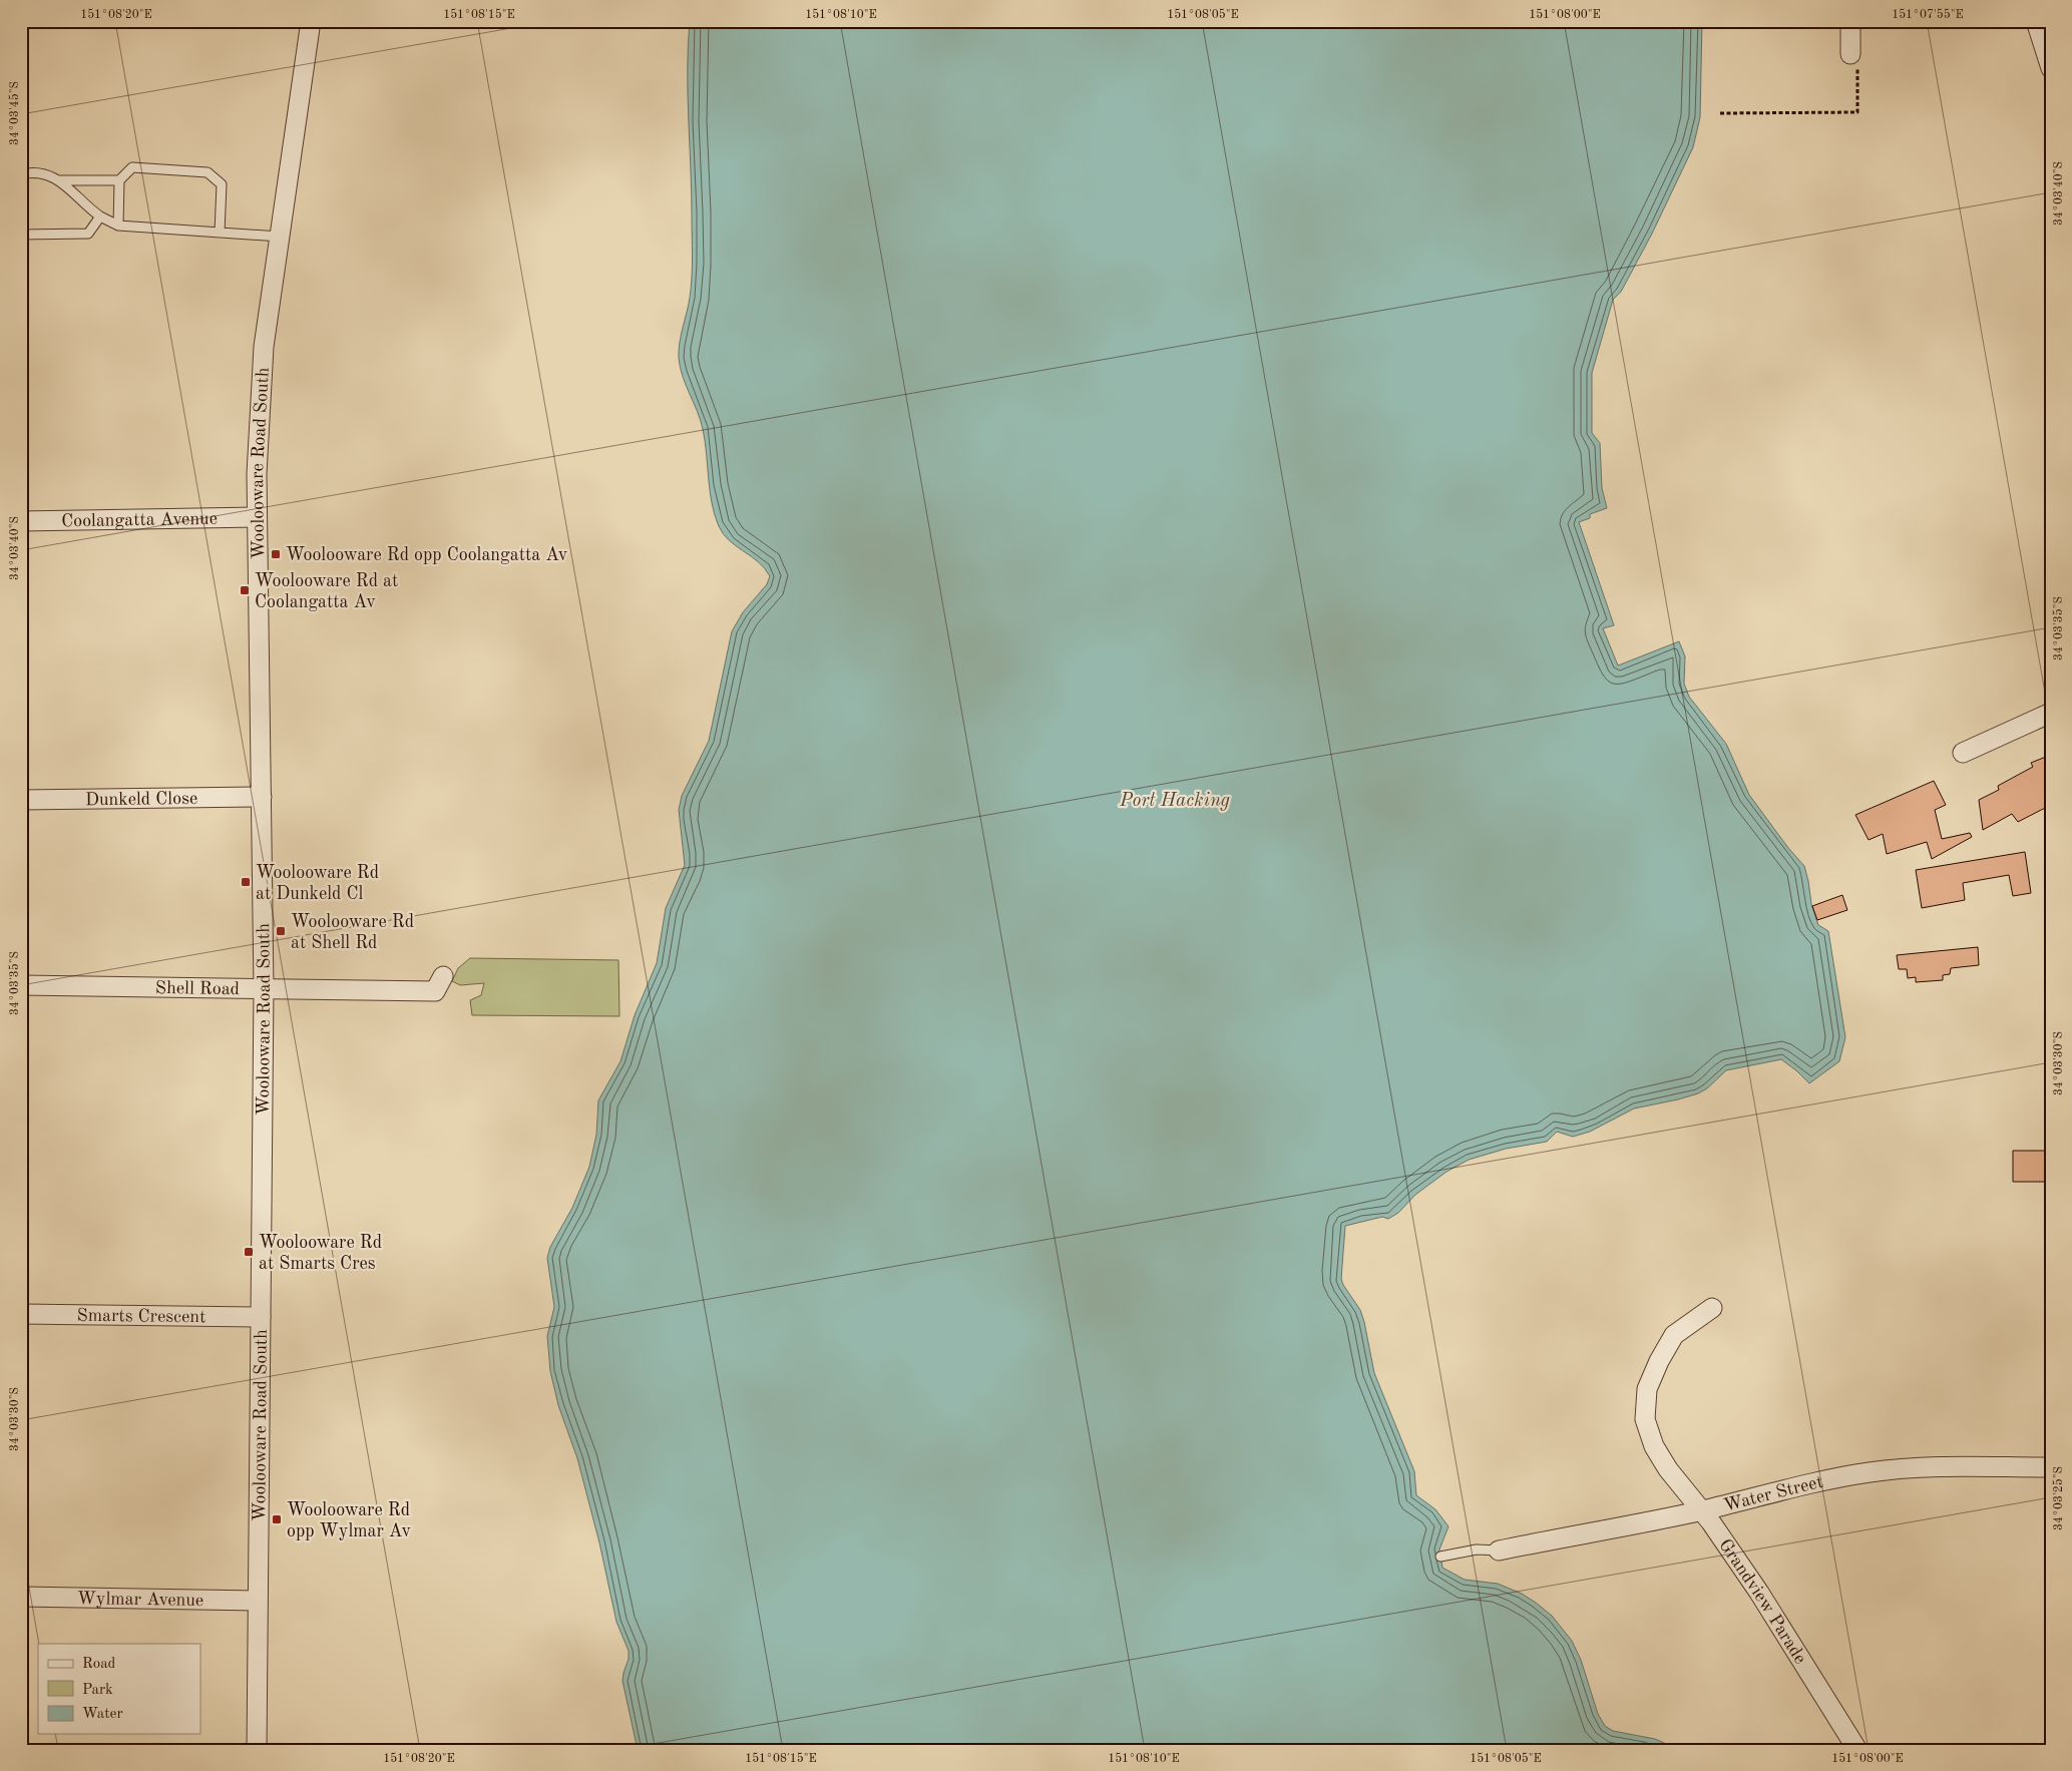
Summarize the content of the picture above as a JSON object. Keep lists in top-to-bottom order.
{
  "streets": {
    "street": [
      "Woolooware Road South",
      "Coolangatta Avenue",
      "Dunkeld Close",
      "Shell Road",
      "Smarts Crescent",
      "Water Street",
      "Wylmar Avenue",
      "Grandview Parade"
    ]
  },
  "crossings": [
    ["Woolooware Road South", "Coolangatta Avenue"],
    ["Woolooware Road South", "Dunkeld Close"],
    ["Woolooware Road South", "Shell Road"],
    ["Woolooware Road South", "Smarts Crescent"],
    ["Woolooware Road South", "Wylmar Avenue"],
    ["Water Street", "Grandview Parade"]
  ],
  "water": ["Port Hacking"],
  "places": {
    "transit": [
      "Woolooware Rd opp Coolangatta Av",
      "Woolooware Rd at Coolangatta Av",
      "Woolooware Rd at Dunkeld Cl",
      "Woolooware Rd at Shell Rd",
      "Woolooware Rd at Smarts Cres",
      "Woolooware Rd opp Wylmar Av"
    ]
  },
  "legend": ["Road", "Park", "Water"],
  "coordinates": [
    "151°08'20\"E",
    "151°08'15\"E",
    "151°08'10\"E",
    "151°08'05\"E",
    "151°08'00\"E",
    "151°07'55\"E",
    "34°03'45\"S",
    "34°03'40\"S",
    "34°03'35\"S",
    "34°03'30\"S",
    "34°03'25\"S"
  ]
}
